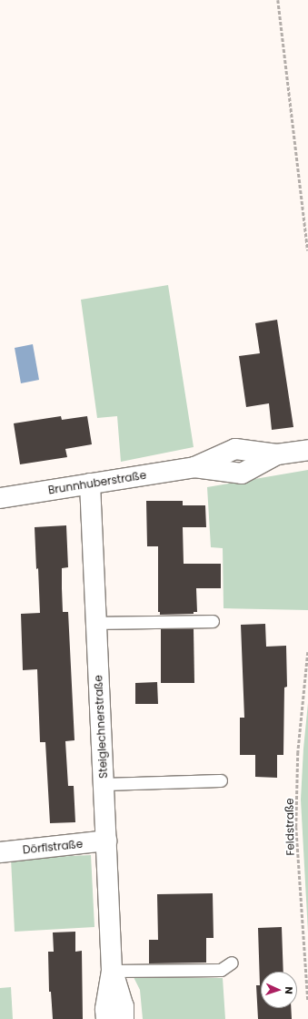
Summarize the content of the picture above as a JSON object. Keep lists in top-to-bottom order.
{
  "streets": {
    "street": ["Brunnhuberstraße", "Steiglechnerstraße", "Dörflstraße"],
    "path": ["Feldstraße"]
  },
  "crossings": [
    ["Brunnhuberstraße", "Steiglechnerstraße"],
    ["Steiglechnerstraße", "Dörflstraße"]
  ],
  "north": "right"
}
